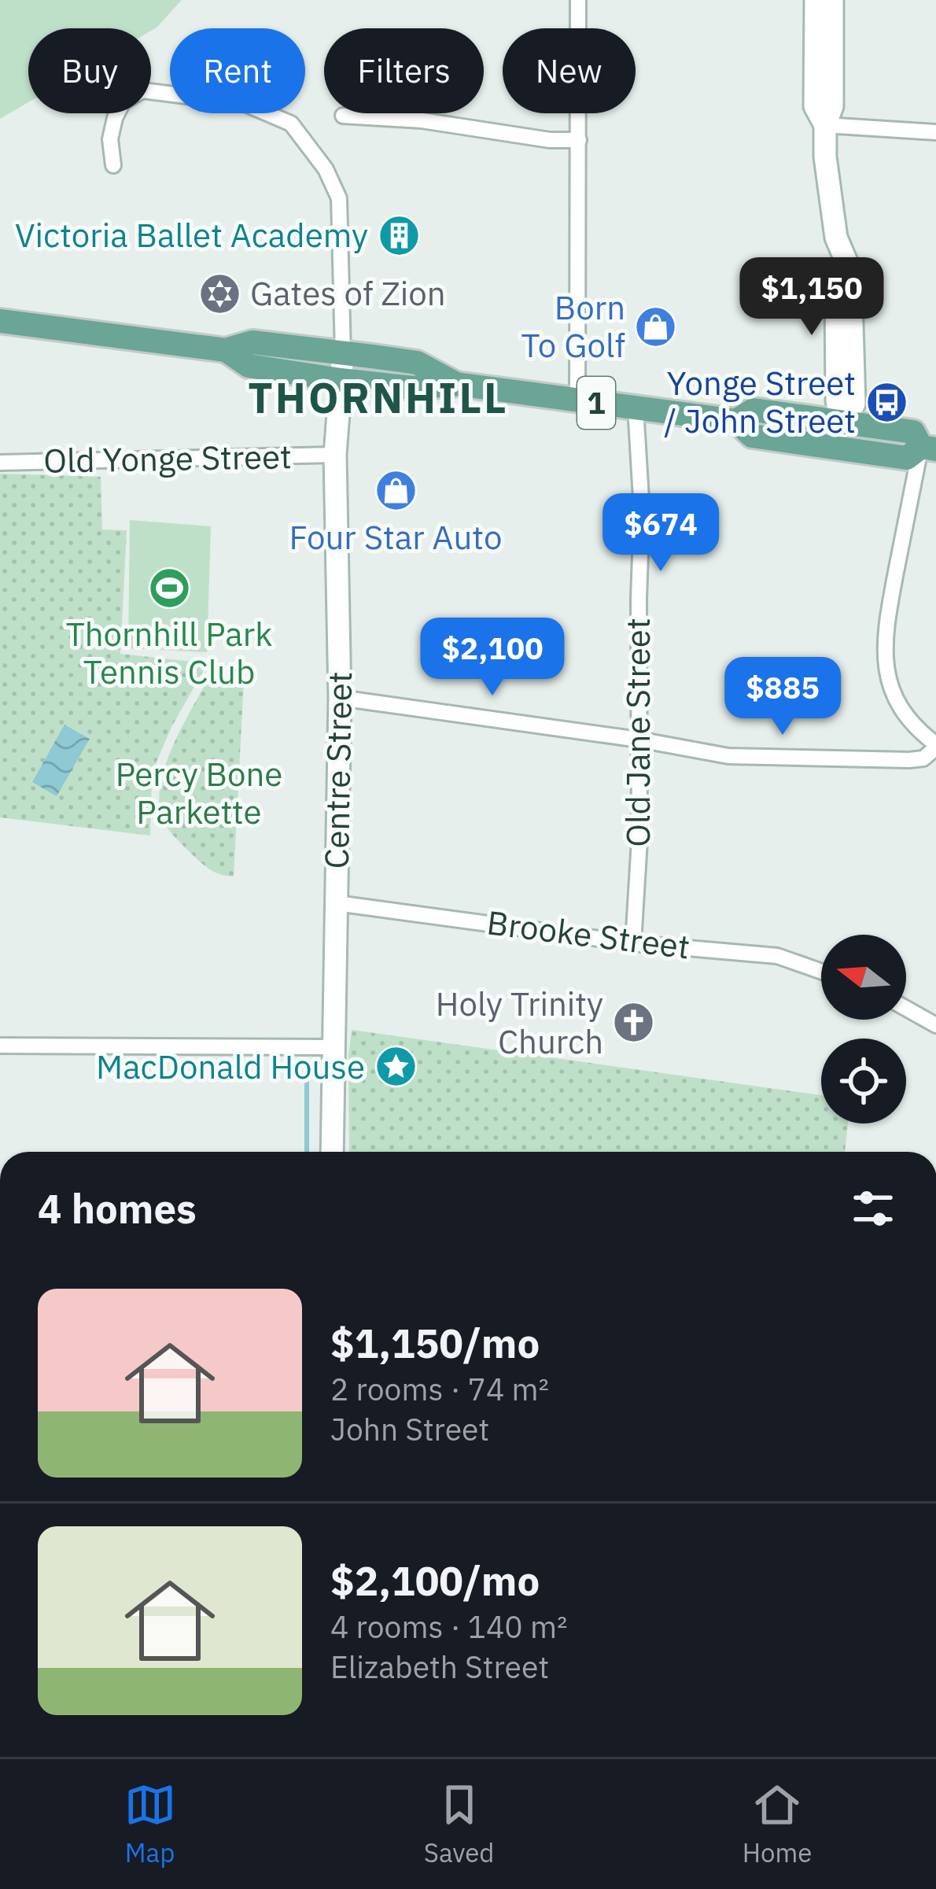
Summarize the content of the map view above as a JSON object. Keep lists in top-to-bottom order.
{
  "streets": {
    "main road": ["1", "Centre Street"],
    "street": ["Old Yonge Street", "Old Jane Street", "Brooke Street"]
  },
  "crossings": [
    ["1", "Old Jane Street"],
    ["1", "Centre Street"],
    ["Old Yonge Street", "Centre Street"],
    ["Old Jane Street", "Brooke Street"],
    ["Centre Street", "Brooke Street"]
  ],
  "districts": ["THORNHILL"],
  "parks": ["Percy Bone Parkette"],
  "places": {
    "building": ["Victoria Ballet Academy"],
    "synagogue": ["Gates of Zion"],
    "shop": ["Born To Golf", "Four Star Auto"],
    "bus stop": ["Yonge Street / John Street"],
    "sports": ["Thornhill Park Tennis Club"],
    "church": ["Holy Trinity Church"],
    "place": ["MacDonald House"]
  },
  "north": "left",
  "page": {
    "chip": [
      "Buy",
      "Rent",
      "Filters",
      "New"
    ],
    "price": [
      "$1,150",
      "$674",
      "$2,100",
      "$885"
    ],
    "heading": "4 homes",
    "list": [
      {
        "name": "$1,150/mo",
        "note": "2 rooms · 74 m² · John Street"
      },
      {
        "name": "$2,100/mo",
        "note": "4 rooms · 140 m² · Elizabeth Street"
      }
    ],
    "tabs": ["Map", "Saved", "Home"]
  }
}
